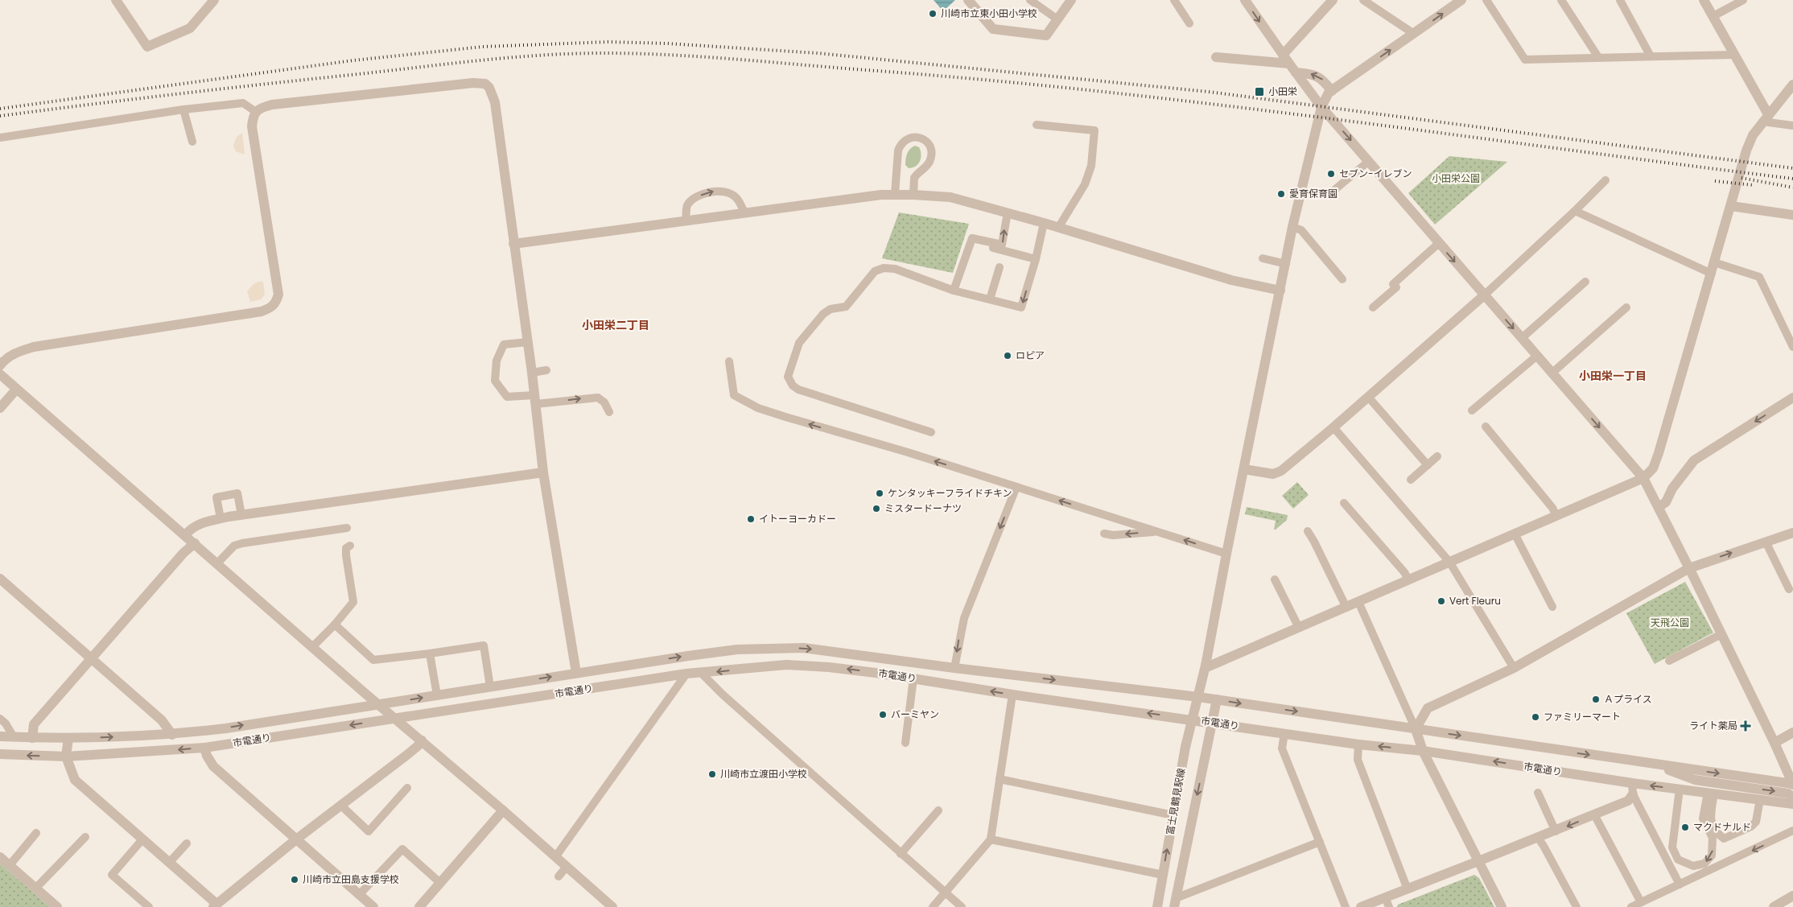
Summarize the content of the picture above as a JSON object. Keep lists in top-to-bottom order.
{
  "streets": {
    "street": ["市電通り", "富士見鶴見駅線"]
  },
  "crossings": [
    ["市電通り", "富士見鶴見駅線"]
  ],
  "districts": ["小田栄二丁目", "小田栄一丁目"],
  "parks": ["小田栄公園", "天飛公園"],
  "places": {
    "other": [
      "川崎市立東小田小学校",
      "セブン-イレブン",
      "愛育保育園",
      "ロピア",
      "ケンタッキーフライドチキン",
      "ミスタードーナツ",
      "イトーヨーカドー",
      "Vert Fleuru",
      "Ａプライス",
      "バーミヤン",
      "ファミリーマート",
      "川崎市立渡田小学校",
      "マクドナルド",
      "川崎市立田島支援学校"
    ],
    "transit": ["小田栄"],
    "health": ["ライト薬局"]
  }
}
